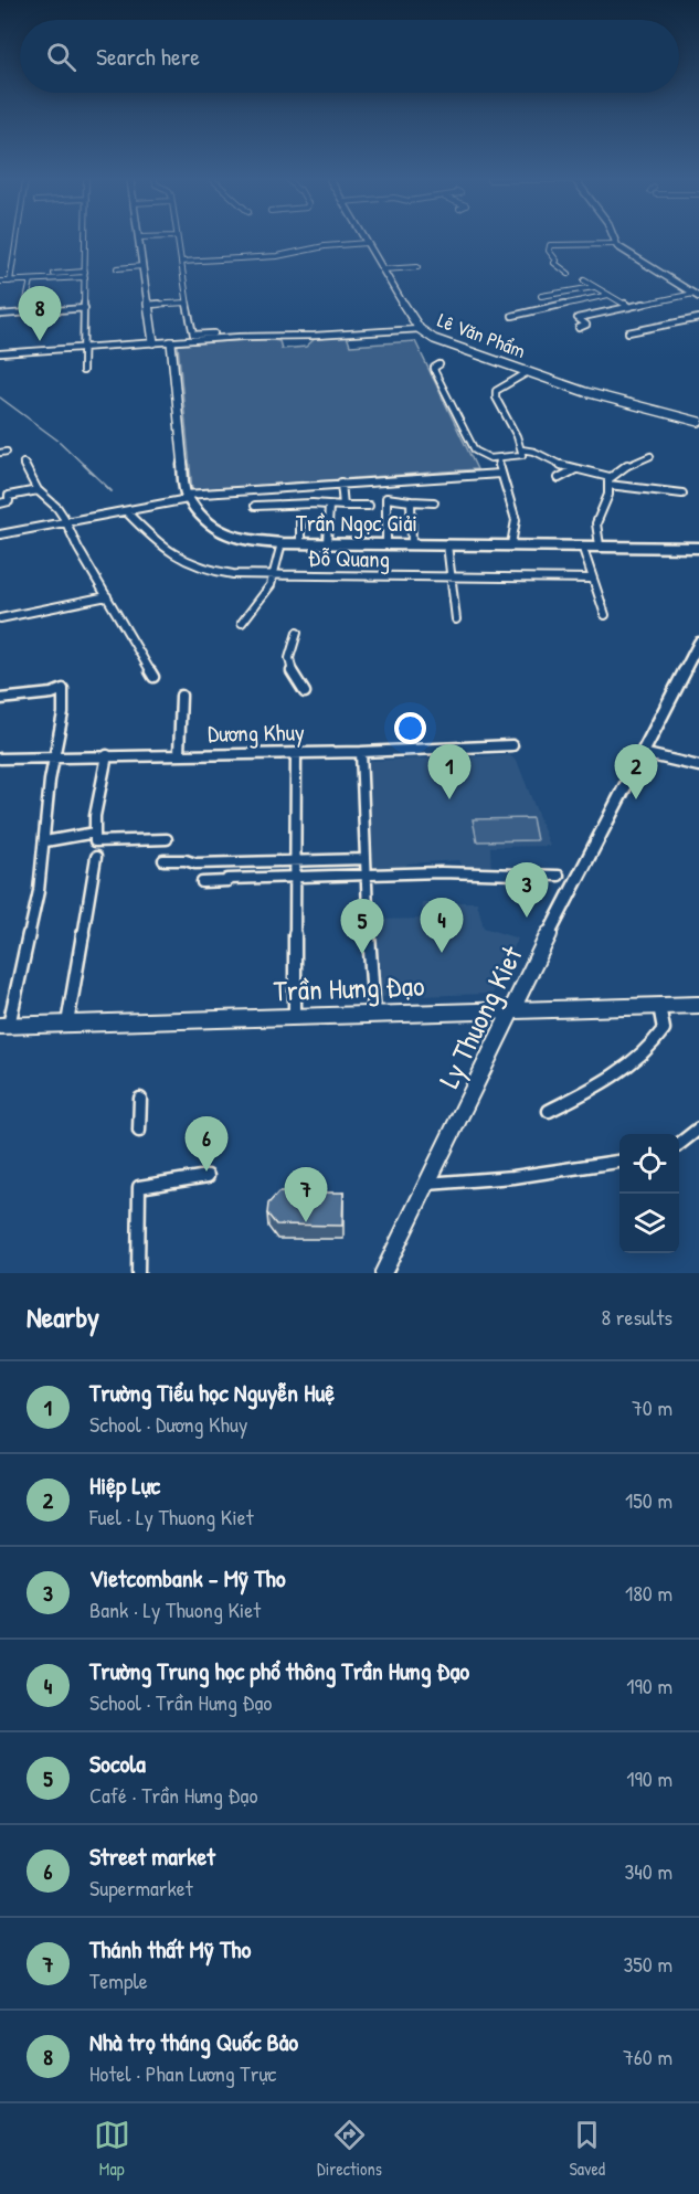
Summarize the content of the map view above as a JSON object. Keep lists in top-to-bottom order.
{
  "streets": {
    "street": [
      "Lê Văn Phẩm",
      "Trần Ngọc Giải",
      "Đỗ Quang",
      "Dương Khuy",
      "Trần Hưng Đạo",
      "Ly Thuong Kiet"
    ]
  },
  "crossings": [
    ["Trần Hưng Đạo", "Ly Thuong Kiet"]
  ],
  "page": {
    "search": "Search here",
    "pins": [
      "8",
      "1",
      "2",
      "3",
      "4",
      "5",
      "6",
      "7"
    ],
    "heading": ["Nearby", "8 results"],
    "list": [
      {
        "mark": "1",
        "name": "Trường Tiểu học Nguyễn Huệ",
        "note": "School · Dương Khuy",
        "value": "70 m"
      },
      {
        "mark": "2",
        "name": "Hiệp Lực",
        "note": "Fuel · Ly Thuong Kiet",
        "value": "150 m"
      },
      {
        "mark": "3",
        "name": "Vietcombank - Mỹ Tho",
        "note": "Bank · Ly Thuong Kiet",
        "value": "180 m"
      },
      {
        "mark": "4",
        "name": "Trường Trung học phổ thông Trần Hưng Đạo",
        "note": "School · Trần Hưng Đạo",
        "value": "190 m"
      },
      {
        "mark": "5",
        "name": "Socola",
        "note": "Café · Trần Hưng Đạo",
        "value": "190 m"
      },
      {
        "mark": "6",
        "name": "Street market",
        "note": "Supermarket",
        "value": "340 m"
      },
      {
        "mark": "7",
        "name": "Thánh thất Mỹ Tho",
        "note": "Temple",
        "value": "350 m"
      },
      {
        "mark": "8",
        "name": "Nhà trọ tháng Quốc Bảo",
        "note": "Hotel · Phan Lương Trực",
        "value": "760 m"
      }
    ],
    "nav": ["Map", "Directions", "Saved"]
  }
}
